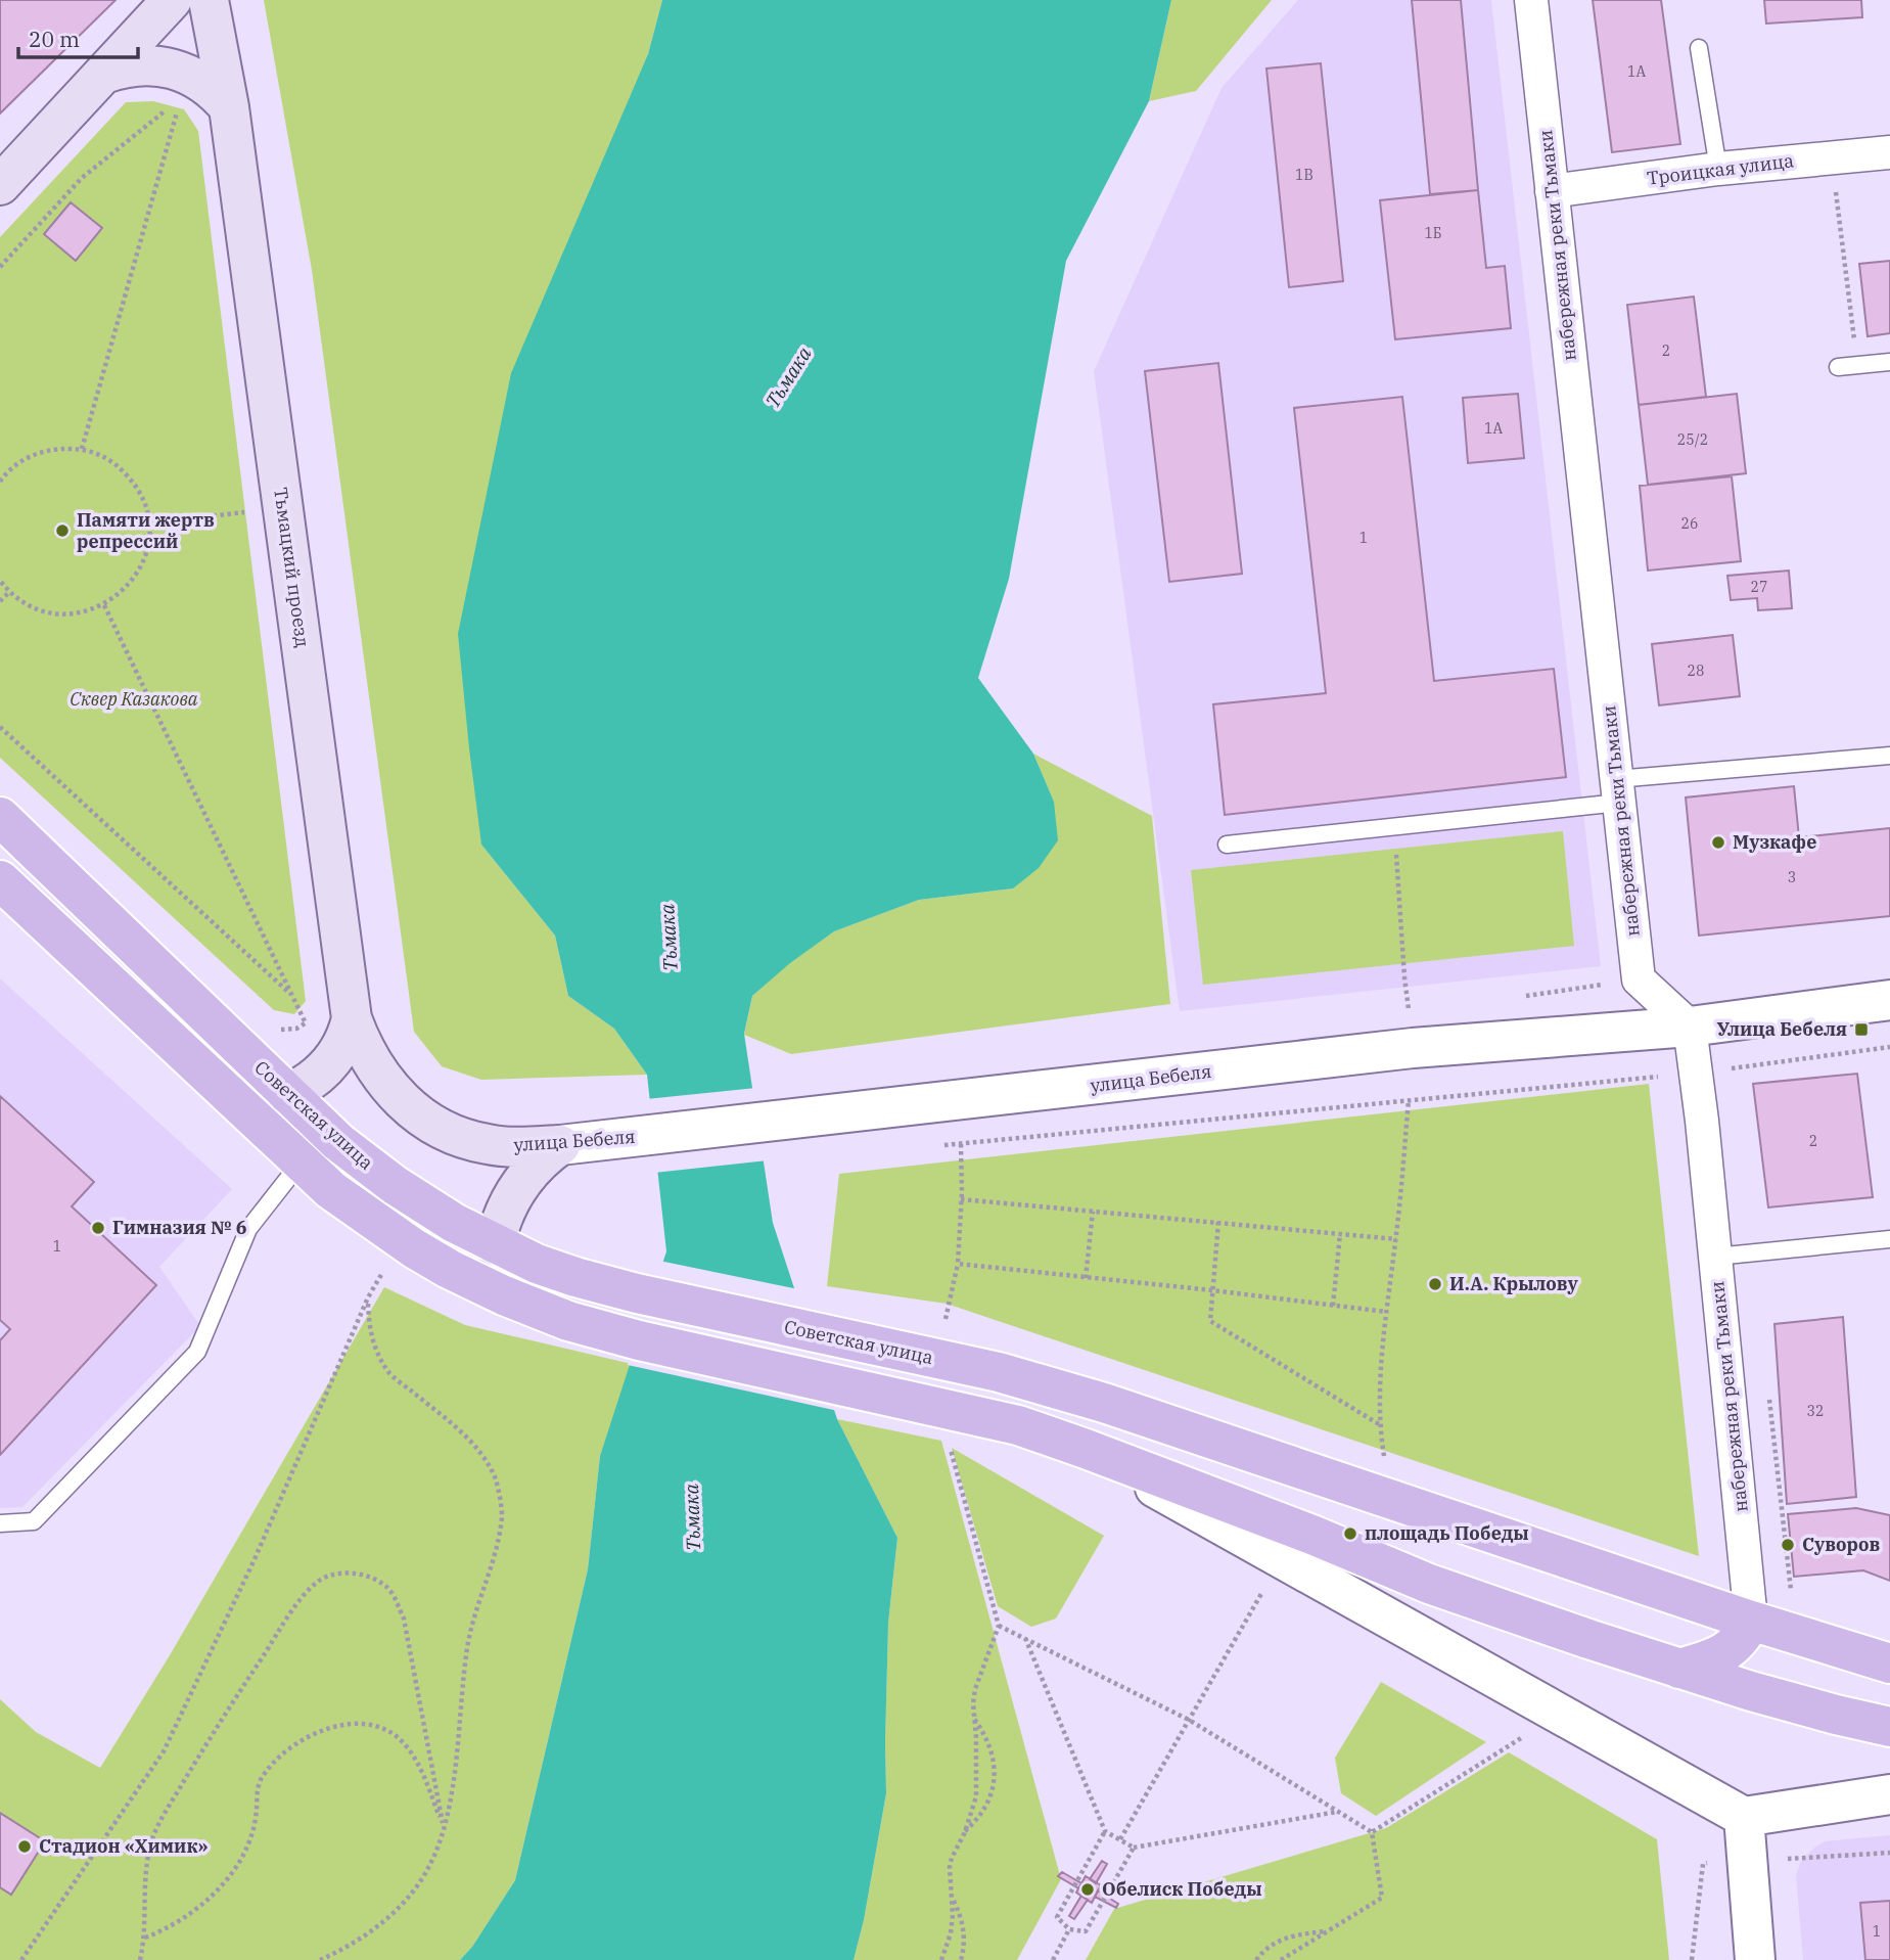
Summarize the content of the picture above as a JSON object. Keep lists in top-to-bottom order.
{
  "streets": {
    "main road": ["Тьмацкий проезд", "улица Бебеля", "Советская улица"],
    "street": ["Троицкая улица", "набережная реки Тьмаки"]
  },
  "crossings": [
    ["Троицкая улица", "набережная реки Тьмаки"],
    ["набережная реки Тьмаки", "улица Бебеля"],
    ["набережная реки Тьмаки", "Советская улица"],
    ["Тьмацкий проезд", "улица Бебеля"]
  ],
  "water": ["Тьмака"],
  "parks": ["Сквер Казакова"],
  "places": {
    "other": [
      "Памяти жертв репрессий",
      "Музкафе",
      "Гимназия № 6",
      "И.А. Крылову",
      "площадь Победы",
      "Суворов",
      "Стадион «Химик»",
      "Обелиск Победы"
    ],
    "transit": ["Улица Бебеля"]
  },
  "house_numbers": [
    "1А",
    "1В",
    "1Б",
    "2",
    "1А",
    "25/2",
    "26",
    "1",
    "27",
    "28",
    "3",
    "2",
    "1",
    "32",
    "1"
  ],
  "scale_bar": "20 m"
}
